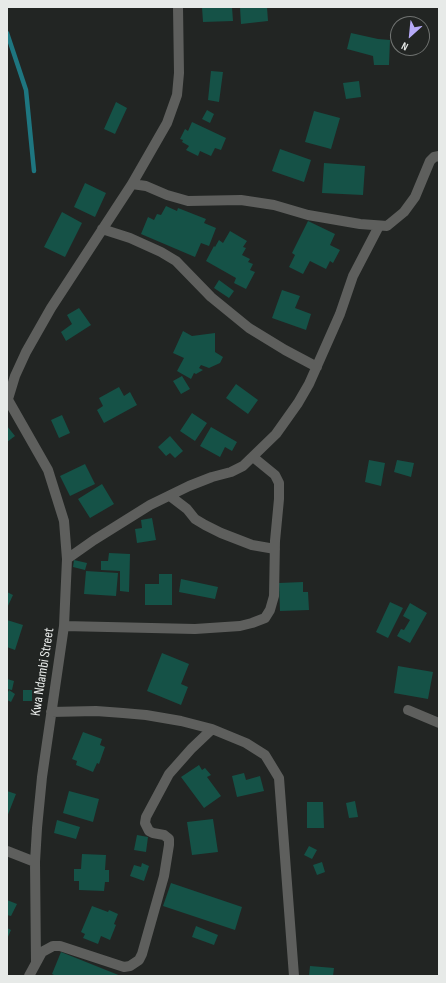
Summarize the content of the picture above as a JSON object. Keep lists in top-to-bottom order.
{
  "streets": {
    "street": ["Kwa Ndambi Street"]
  },
  "north": "bottom left"
}
